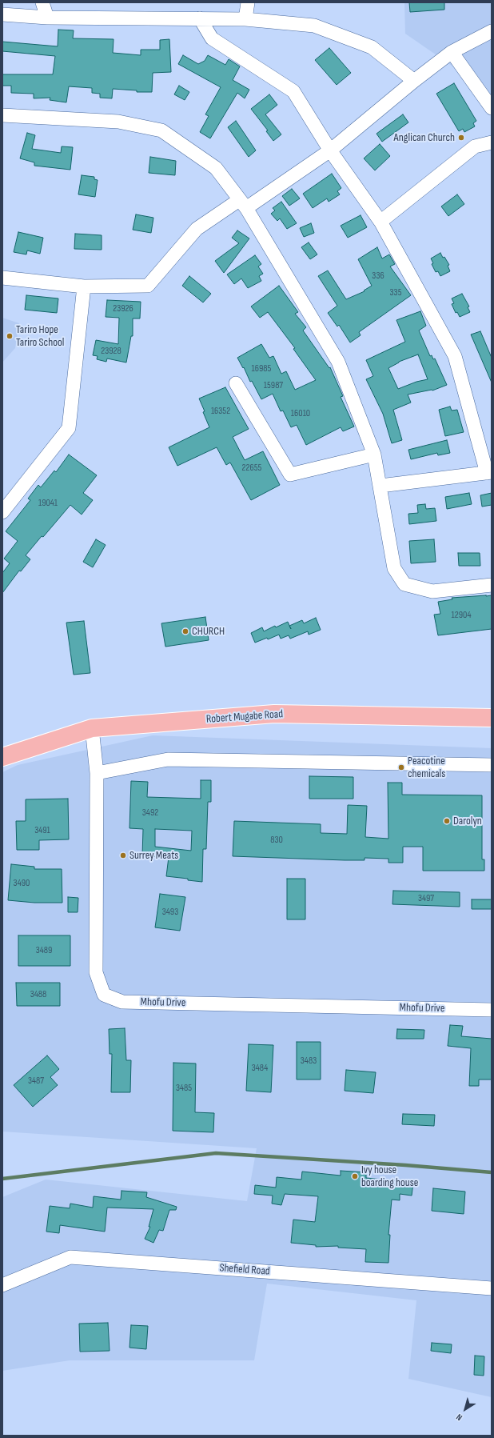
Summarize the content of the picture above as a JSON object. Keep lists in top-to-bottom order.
{
  "streets": {
    "main road": ["Robert Mugabe Road"],
    "street": ["Mhofu Drive", "Shefield Road"]
  },
  "crossings": [
    ["Robert Mugabe Road", "Mhofu Drive"]
  ],
  "places": [
    "Anglican Church",
    "Tariro Hope Tariro School",
    "CHURCH",
    "Peacotine chemicals",
    "Darolyn",
    "Surrey Meats",
    "Ivy house boarding house"
  ],
  "house_numbers": [
    "336",
    "335",
    "23926",
    "23928",
    "16985",
    "15987",
    "16352",
    "16010",
    "22655",
    "19041",
    "12904",
    "3492",
    "3491",
    "830",
    "3490",
    "3497",
    "3493",
    "3489",
    "3488",
    "3483",
    "3484",
    "3487",
    "3485"
  ],
  "north": "bottom left"
}
